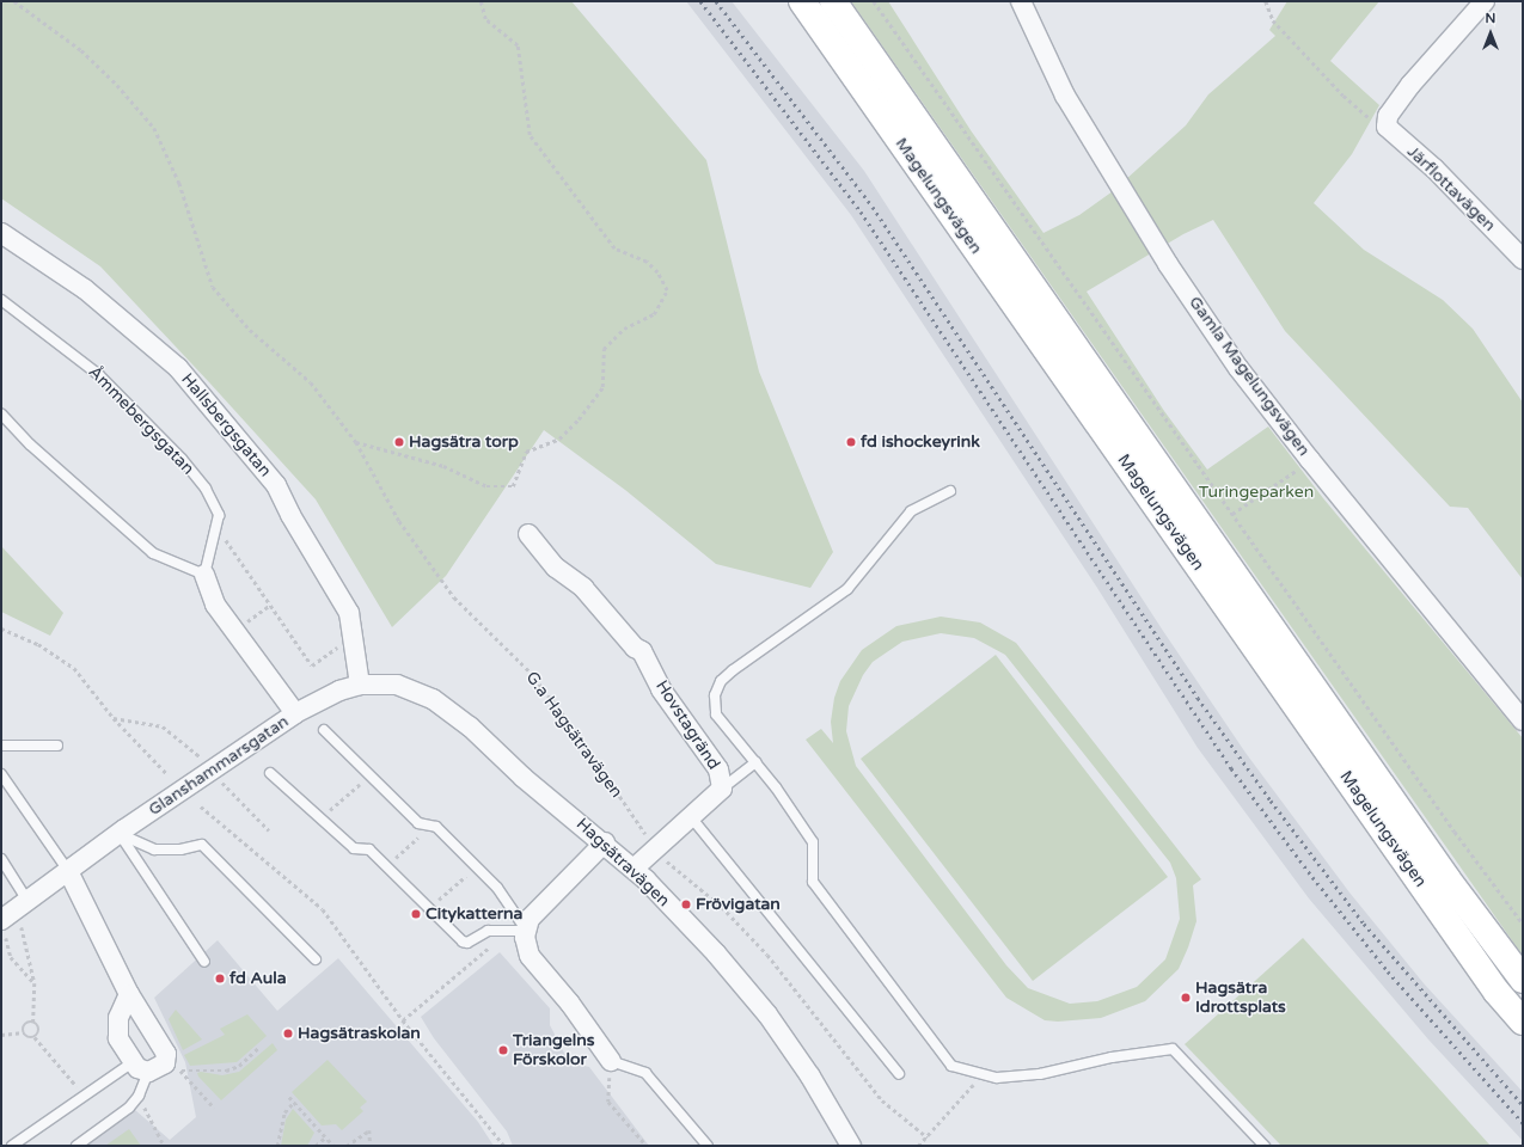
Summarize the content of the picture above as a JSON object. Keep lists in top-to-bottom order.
{
  "streets": {
    "main road": ["Magelungsvägen"],
    "street": [
      "Järflottavägen",
      "Gamla Magelungsvägen",
      "Hallsbergsgatan",
      "Hovstagränd",
      "Glanshammarsgatan",
      "Hagsätravägen"
    ],
    "lane": ["Åmmebergsgatan"],
    "path": ["G.a Hagsätravägen"]
  },
  "crossings": [
    ["Hallsbergsgatan", "Glanshammarsgatan"],
    ["Hallsbergsgatan", "Hagsätravägen"],
    ["Hovstagränd", "G.a Hagsätravägen"],
    ["Hovstagränd", "Hagsätravägen"],
    ["Glanshammarsgatan", "Hagsätravägen"]
  ],
  "parks": ["Turingeparken"],
  "places": [
    "Hagsätra torp",
    "fd ishockeyrink",
    "Frövigatan",
    "Citykatterna",
    "fd Aula",
    "Hagsätra Idrottsplats",
    "Hagsätraskolan",
    "Triangelns Förskolor"
  ],
  "north": "top"
}
